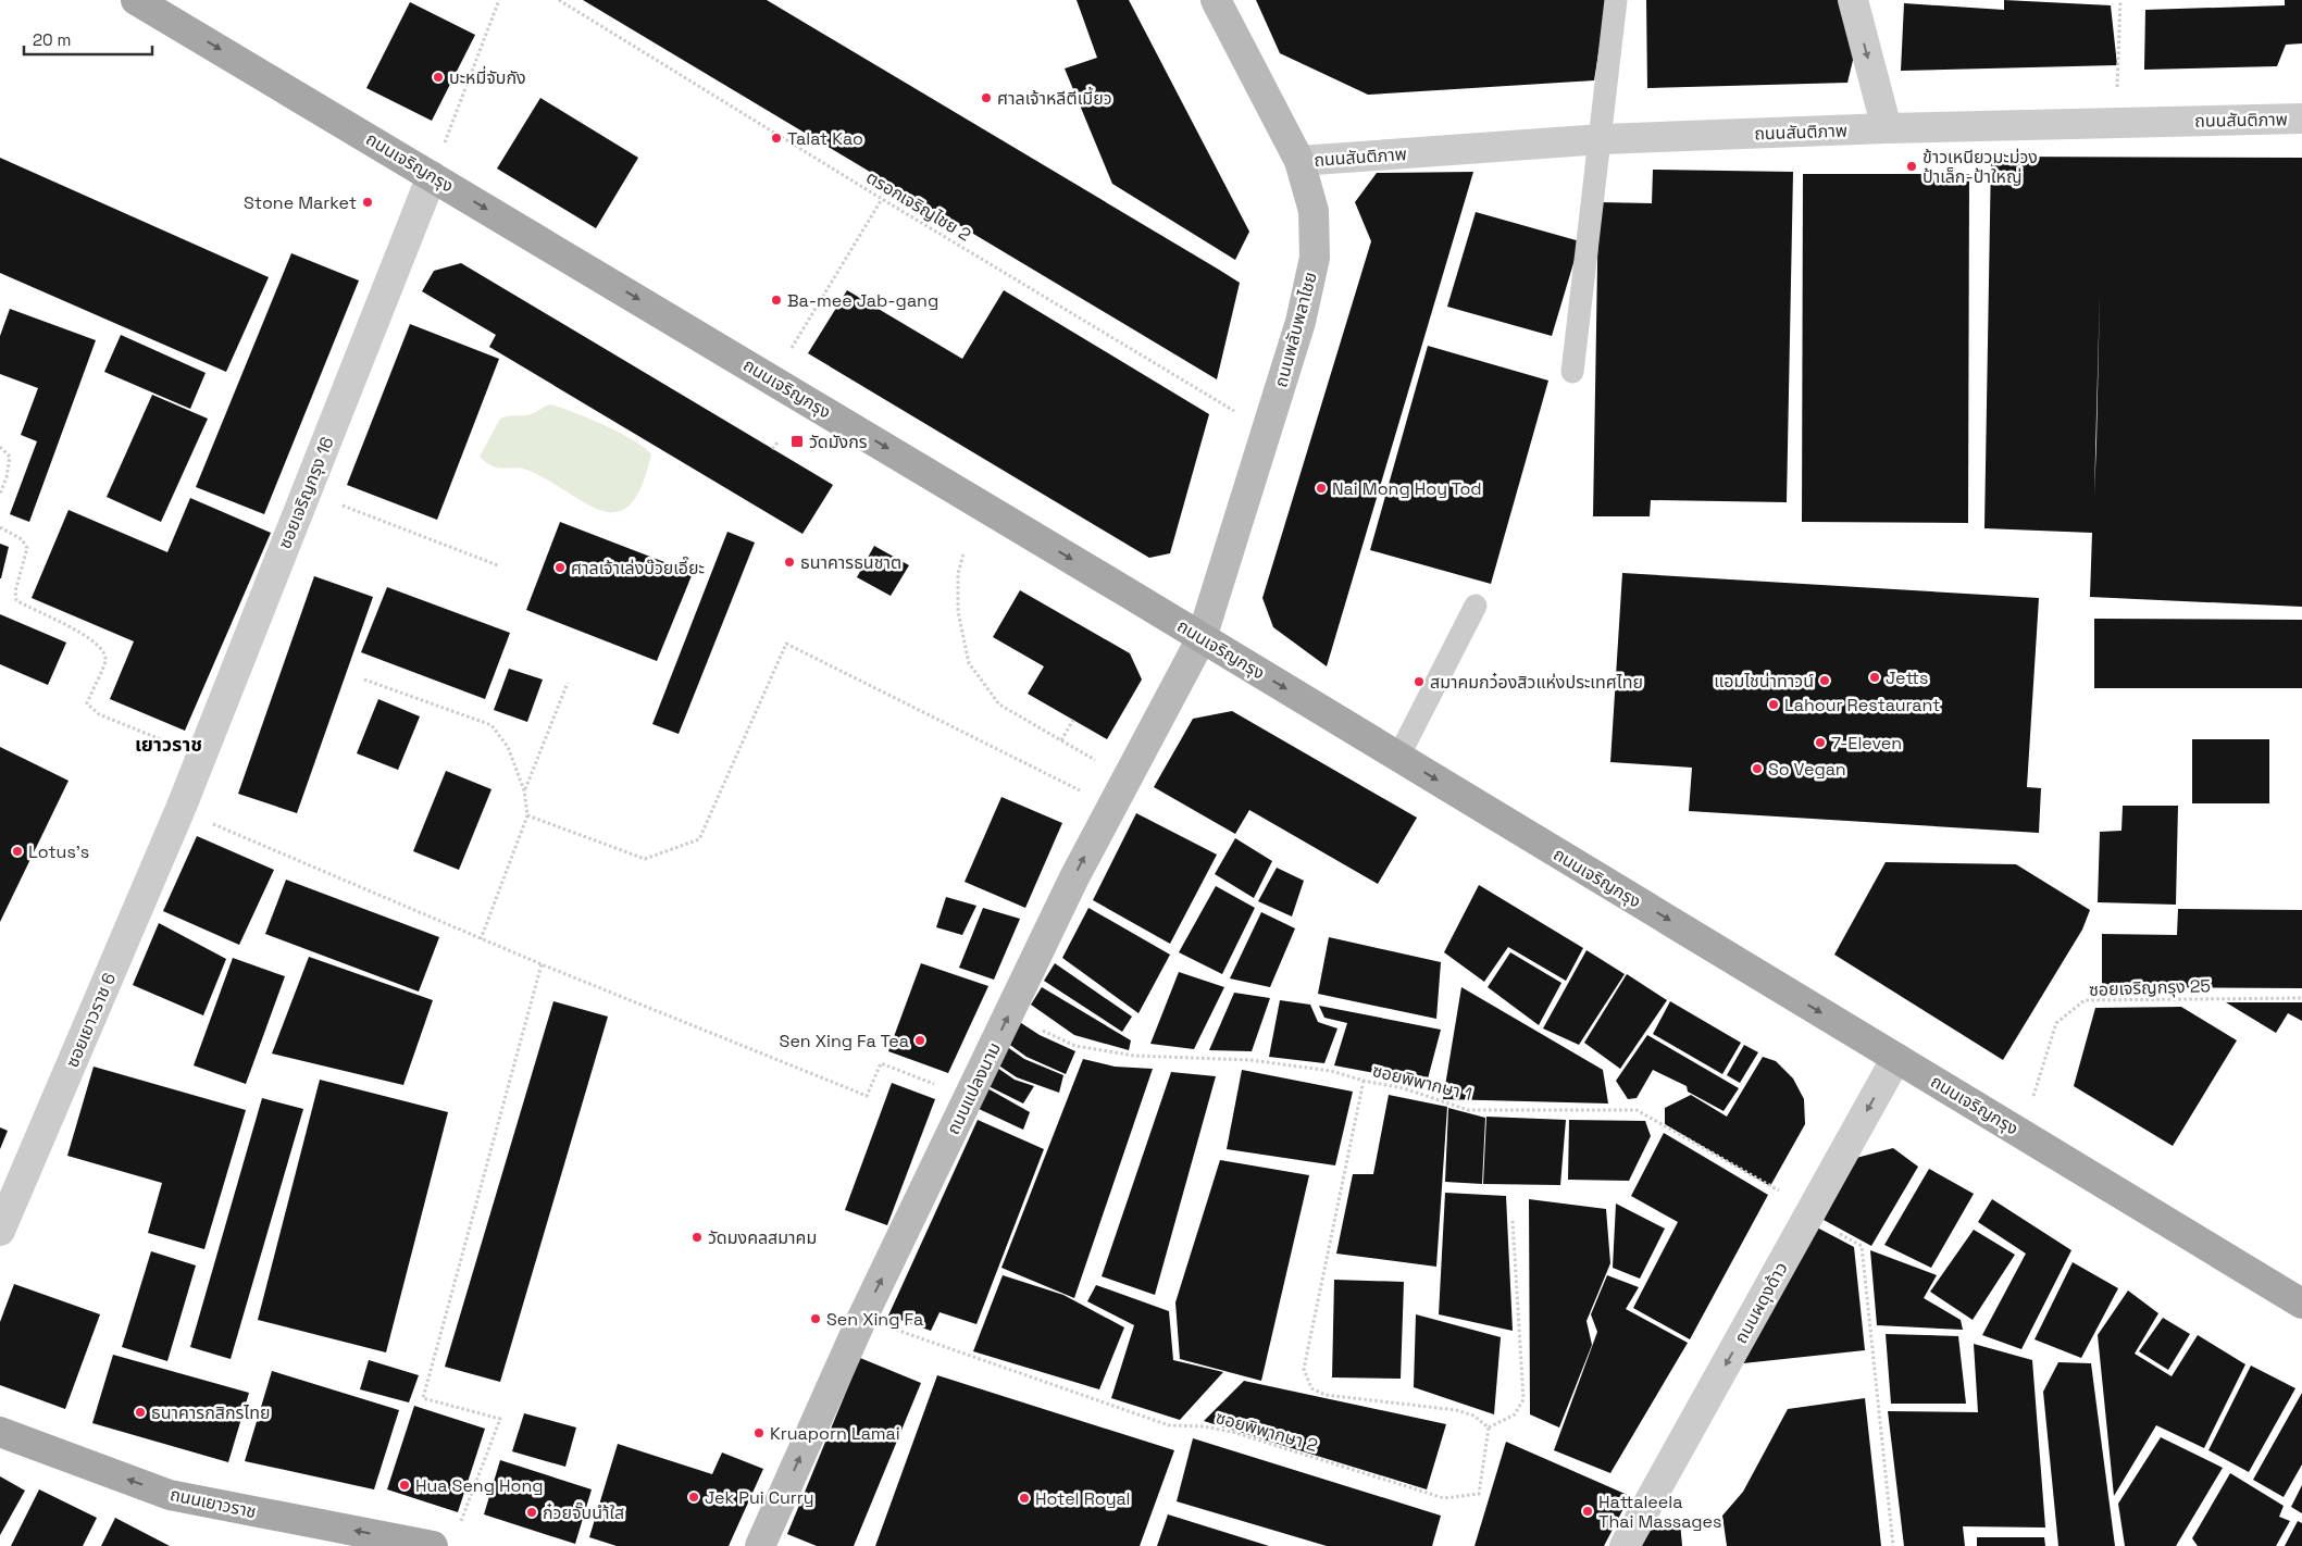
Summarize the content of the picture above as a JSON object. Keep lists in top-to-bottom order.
{
  "streets": {
    "main road": ["ถนนเจริญกรุง", "ถนนเยาวราช"],
    "street": [
      "ถนนสันติภาพ",
      "ถนนพลับพลาไชย",
      "ซอยเจริญกรุง 16",
      "ซอยเยาวราช 6",
      "ถนนแปลงนาม",
      "ถนนผดุงด้าว"
    ],
    "path": [
      "ตรอกเจริญไชย 2",
      "ซอยเจริญกรุง 25",
      "ซอยพิพากษา 1",
      "ซอยพิพากษา 2"
    ]
  },
  "crossings": [
    ["ถนนสันติภาพ", "ถนนพลับพลาไชย"],
    ["ถนนเจริญกรุง", "ถนนพลับพลาไชย"],
    ["ถนนเจริญกรุง", "ซอยเจริญกรุง 16"],
    ["ถนนเจริญกรุง", "ซอยเจริญกรุง 25"],
    ["ถนนเจริญกรุง", "ถนนแปลงนาม"],
    ["ถนนเจริญกรุง", "ถนนผดุงด้าว"],
    ["ตรอกเจริญไชย 2", "ถนนพลับพลาไชย"],
    ["ถนนพลับพลาไชย", "ถนนแปลงนาม"],
    ["ซอยเจริญกรุง 16", "ซอยเยาวราช 6"],
    ["ซอยพิพากษา 1", "ถนนแปลงนาม"],
    ["ซอยพิพากษา 1", "ถนนผดุงด้าว"],
    ["ถนนแปลงนาม", "ซอยพิพากษา 2"]
  ],
  "one_way": [
    "ถนนเจริญกรุง",
    "ถนนแปลงนาม",
    "ถนนผดุงด้าว",
    "ถนนเยาวราช"
  ],
  "districts": ["เยาวราช"],
  "places": {
    "other": [
      "บะหมี่จับกัง",
      "ศาลเจ้าหลีตีเมี้ยว",
      "Talat Kao",
      "ข้าวเหนียวมะม่วง ป้าเล็ก-ป้าใหญ่",
      "Stone Market",
      "Ba-mee Jab-gang",
      "Nai Mong Hoy Tod",
      "ธนาคารธนชาต",
      "ศาลเจ้าเล่งบ๊วยเอี๊ยะ",
      "Jetts",
      "แอมไชน่าทาวน์",
      "สมาคมกว๋องสิวแห่งประเทศไทย",
      "Lahour Restaurant",
      "7-Eleven",
      "So Vegan",
      "Lotus's",
      "Sen Xing Fa Tea",
      "วัดมงคลสมาคม",
      "Sen Xing Fa",
      "ธนาคารกสิกรไทย",
      "Kruaporn Lamai",
      "Hua Seng Hong",
      "Jek Pui Curry",
      "Hotel Royal",
      "Hattaleela Thai Massages",
      "ก๋วยจั๊บนำ้ใส"
    ],
    "transit": ["วัดมังกร"]
  },
  "scale_bar": "20 m"
}
